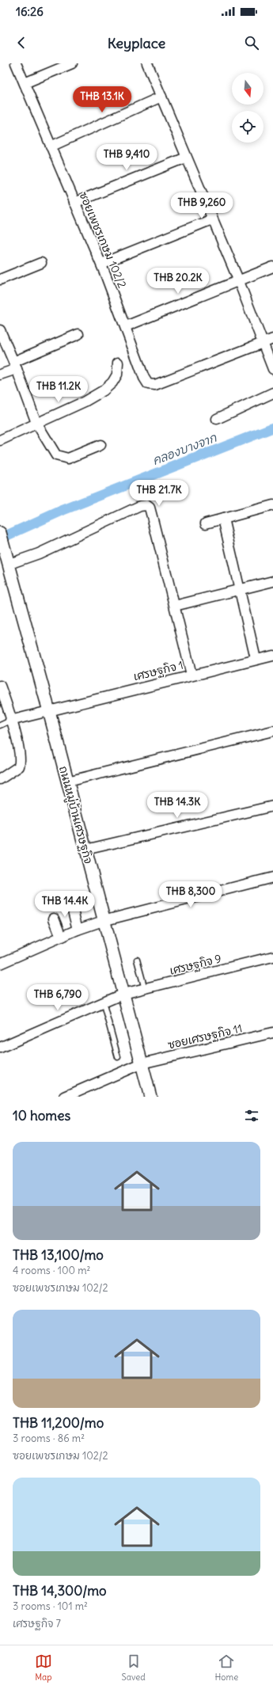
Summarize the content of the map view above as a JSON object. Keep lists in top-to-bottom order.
{
  "streets": {
    "street": [
      "ซอยเพชรเกษม 102/2",
      "เศรษฐกิจ 1",
      "ถนนหมู่บ้านเศรษฐกิจ",
      "เศรษฐกิจ 9",
      "ซอยเศรษฐกิจ 11"
    ]
  },
  "crossings": [
    ["เศรษฐกิจ 1", "ถนนหมู่บ้านเศรษฐกิจ"],
    ["ถนนหมู่บ้านเศรษฐกิจ", "เศรษฐกิจ 9"],
    ["ถนนหมู่บ้านเศรษฐกิจ", "ซอยเศรษฐกิจ 11"]
  ],
  "water": ["คลองบางจาก"],
  "north": "bottom",
  "page": {
    "status": "16:26",
    "header": "Keyplace",
    "price": [
      "THB 13.1K",
      "THB 9,410",
      "THB 9,260",
      "THB 20.2K",
      "THB 11.2K",
      "THB 21.7K",
      "THB 14.3K",
      "THB 8,300",
      "THB 14.4K",
      "THB 6,790"
    ],
    "heading": "10 homes",
    "list": [
      {
        "name": "THB 13,100/mo",
        "note": "4 rooms · 100 m² · ซอยเพชรเกษม 102/2"
      },
      {
        "name": "THB 11,200/mo",
        "note": "3 rooms · 86 m² · ซอยเพชรเกษม 102/2"
      },
      {
        "name": "THB 14,300/mo",
        "note": "3 rooms · 101 m² · เศรษฐกิจ 7"
      }
    ],
    "tabs": ["Map", "Saved", "Home"]
  }
}
